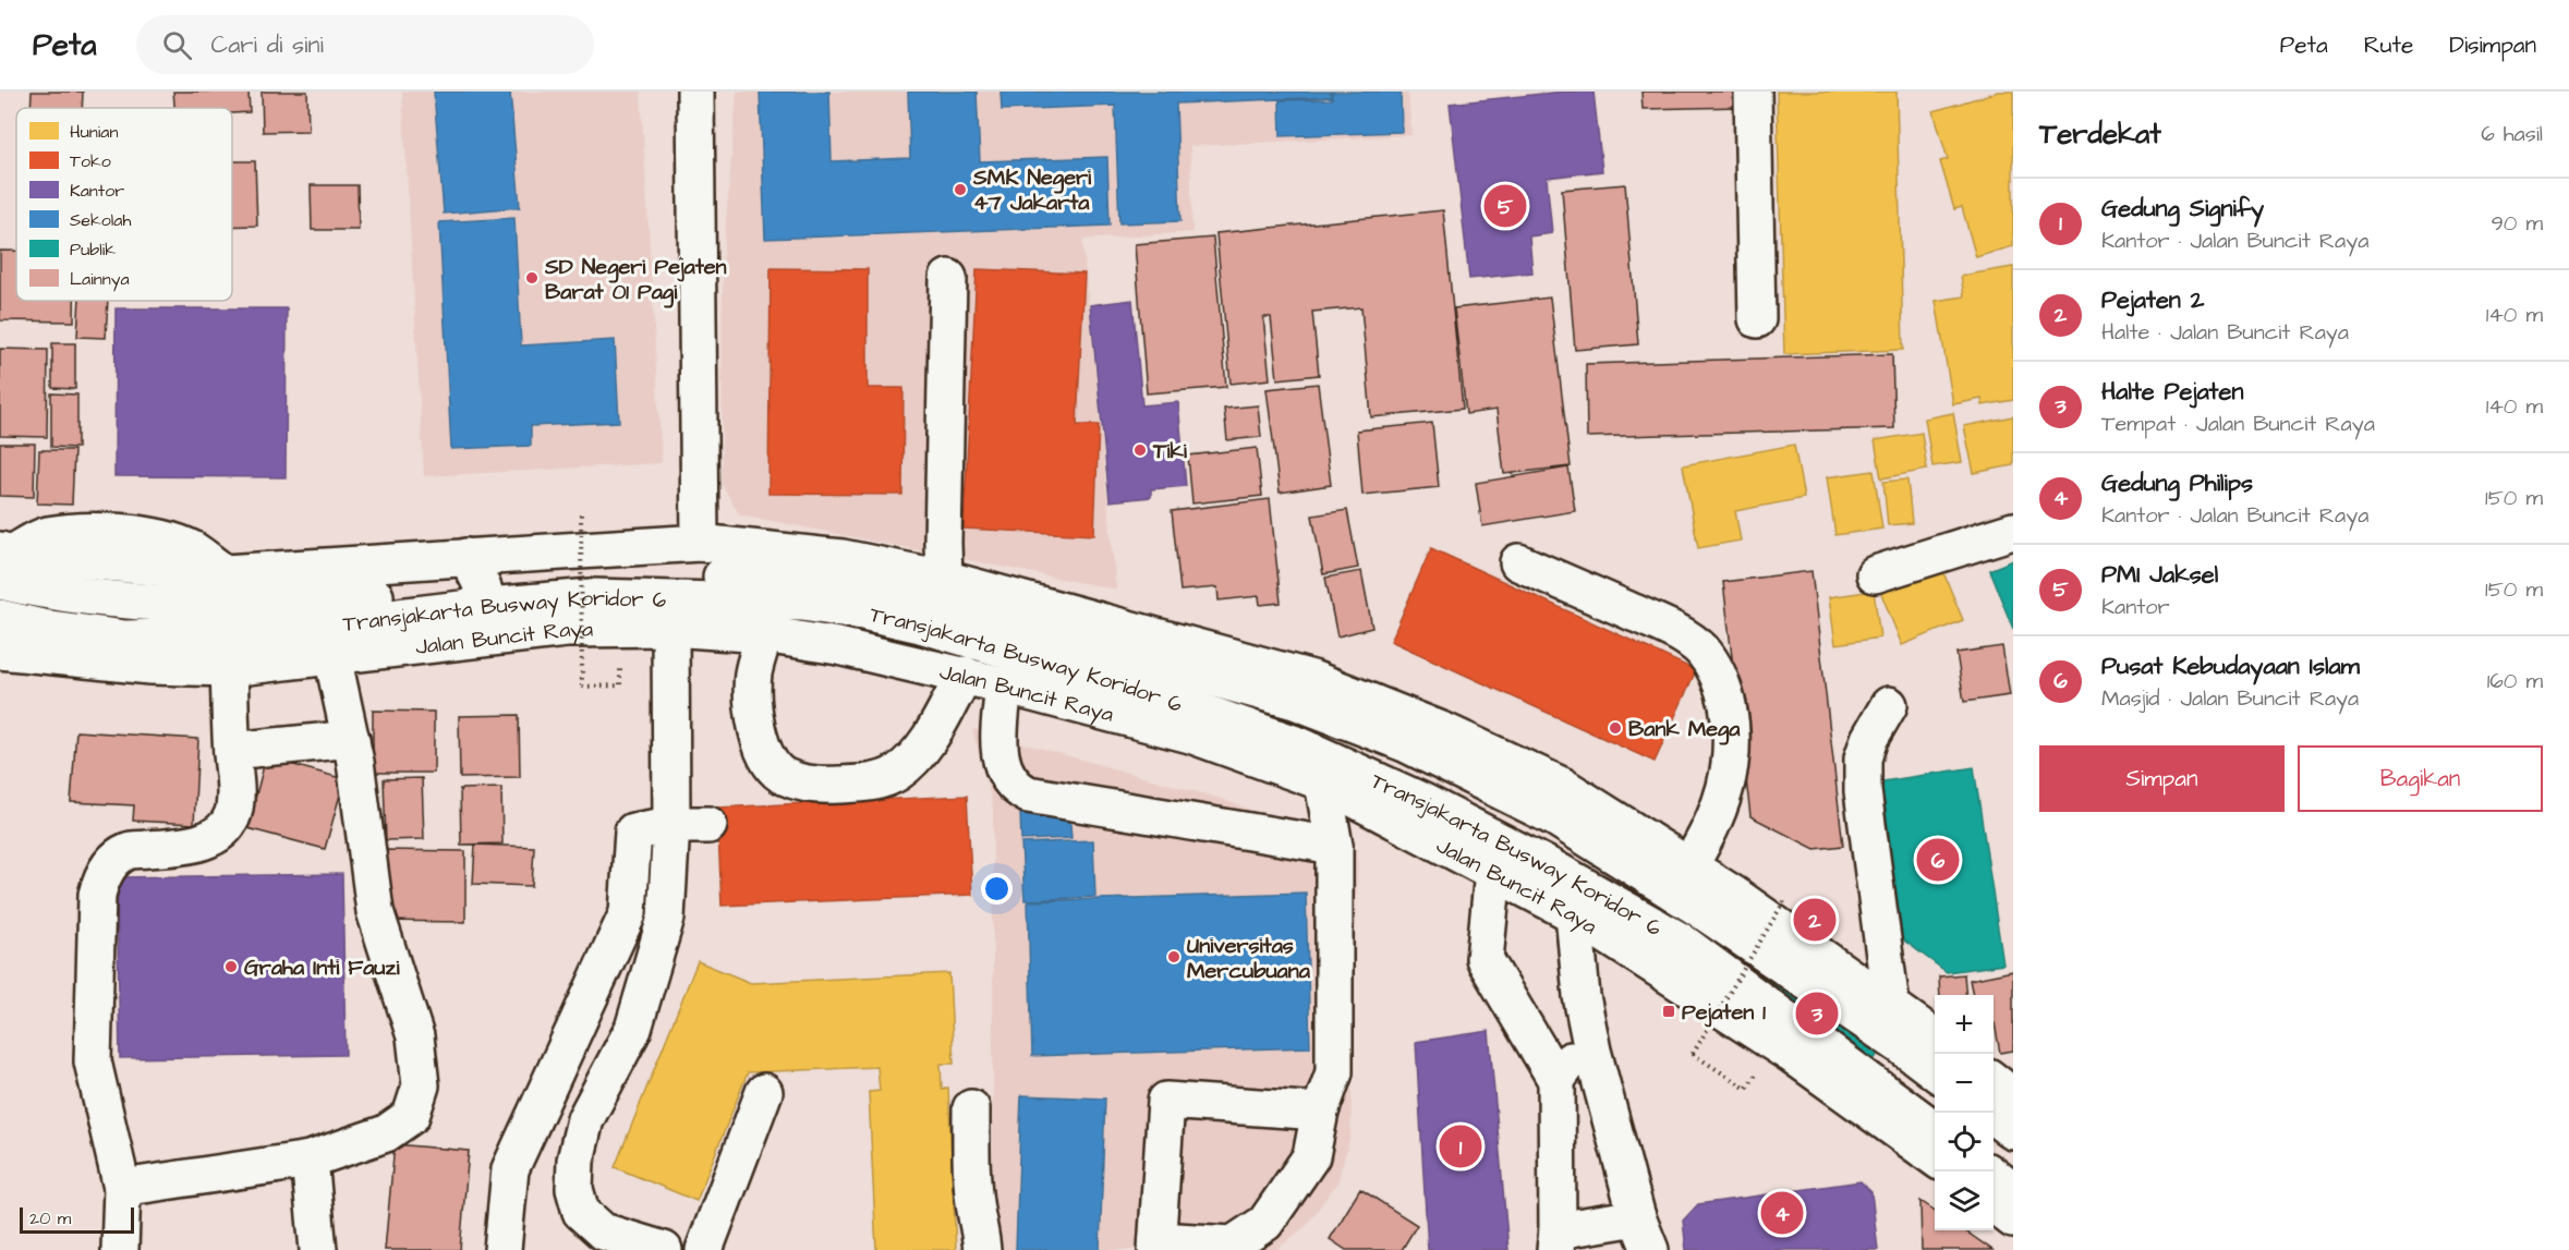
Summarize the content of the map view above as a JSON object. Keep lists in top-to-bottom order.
{
  "streets": {
    "main road": ["Transjakarta Busway Koridor 6", "Jalan Buncit Raya"]
  },
  "crossings": [
    ["Transjakarta Busway Koridor 6", "Jalan Buncit Raya"]
  ],
  "places": {
    "other": [
      "SMK Negeri 47 Jakarta",
      "SD Negeri Pejaten Barat 01 Pagi",
      "Tiki",
      "Bank Mega",
      "Universitas Mercubuana",
      "Graha Inti Fauzi"
    ],
    "transit": ["Pejaten 1"]
  },
  "legend": [
    "Hunian",
    "Toko",
    "Kantor",
    "Sekolah",
    "Publik",
    "Lainnya"
  ],
  "scale_bar": "20 m",
  "page": {
    "header": "Peta",
    "search": "Cari di sini",
    "nav": ["Peta", "Rute", "Disimpan"],
    "heading": ["Terdekat", "6 hasil"],
    "list": [
      {
        "mark": "1",
        "name": "Gedung Signify",
        "note": "Kantor · Jalan Buncit Raya",
        "value": "90 m"
      },
      {
        "mark": "2",
        "name": "Pejaten 2",
        "note": "Halte · Jalan Buncit Raya",
        "value": "140 m"
      },
      {
        "mark": "3",
        "name": "Halte Pejaten",
        "note": "Tempat · Jalan Buncit Raya",
        "value": "140 m"
      },
      {
        "mark": "4",
        "name": "Gedung Philips",
        "note": "Kantor · Jalan Buncit Raya",
        "value": "150 m"
      },
      {
        "mark": "5",
        "name": "PMI Jaksel",
        "note": "Kantor",
        "value": "150 m"
      },
      {
        "mark": "6",
        "name": "Pusat Kebudayaan Islam",
        "note": "Masjid · Jalan Buncit Raya",
        "value": "160 m"
      }
    ],
    "pins": [
      "5",
      "6",
      "2",
      "3",
      "1",
      "4"
    ],
    "buttons": ["Simpan", "Bagikan"],
    "map_buttons": ["+", "−"],
    "scale": "20 m"
  }
}
